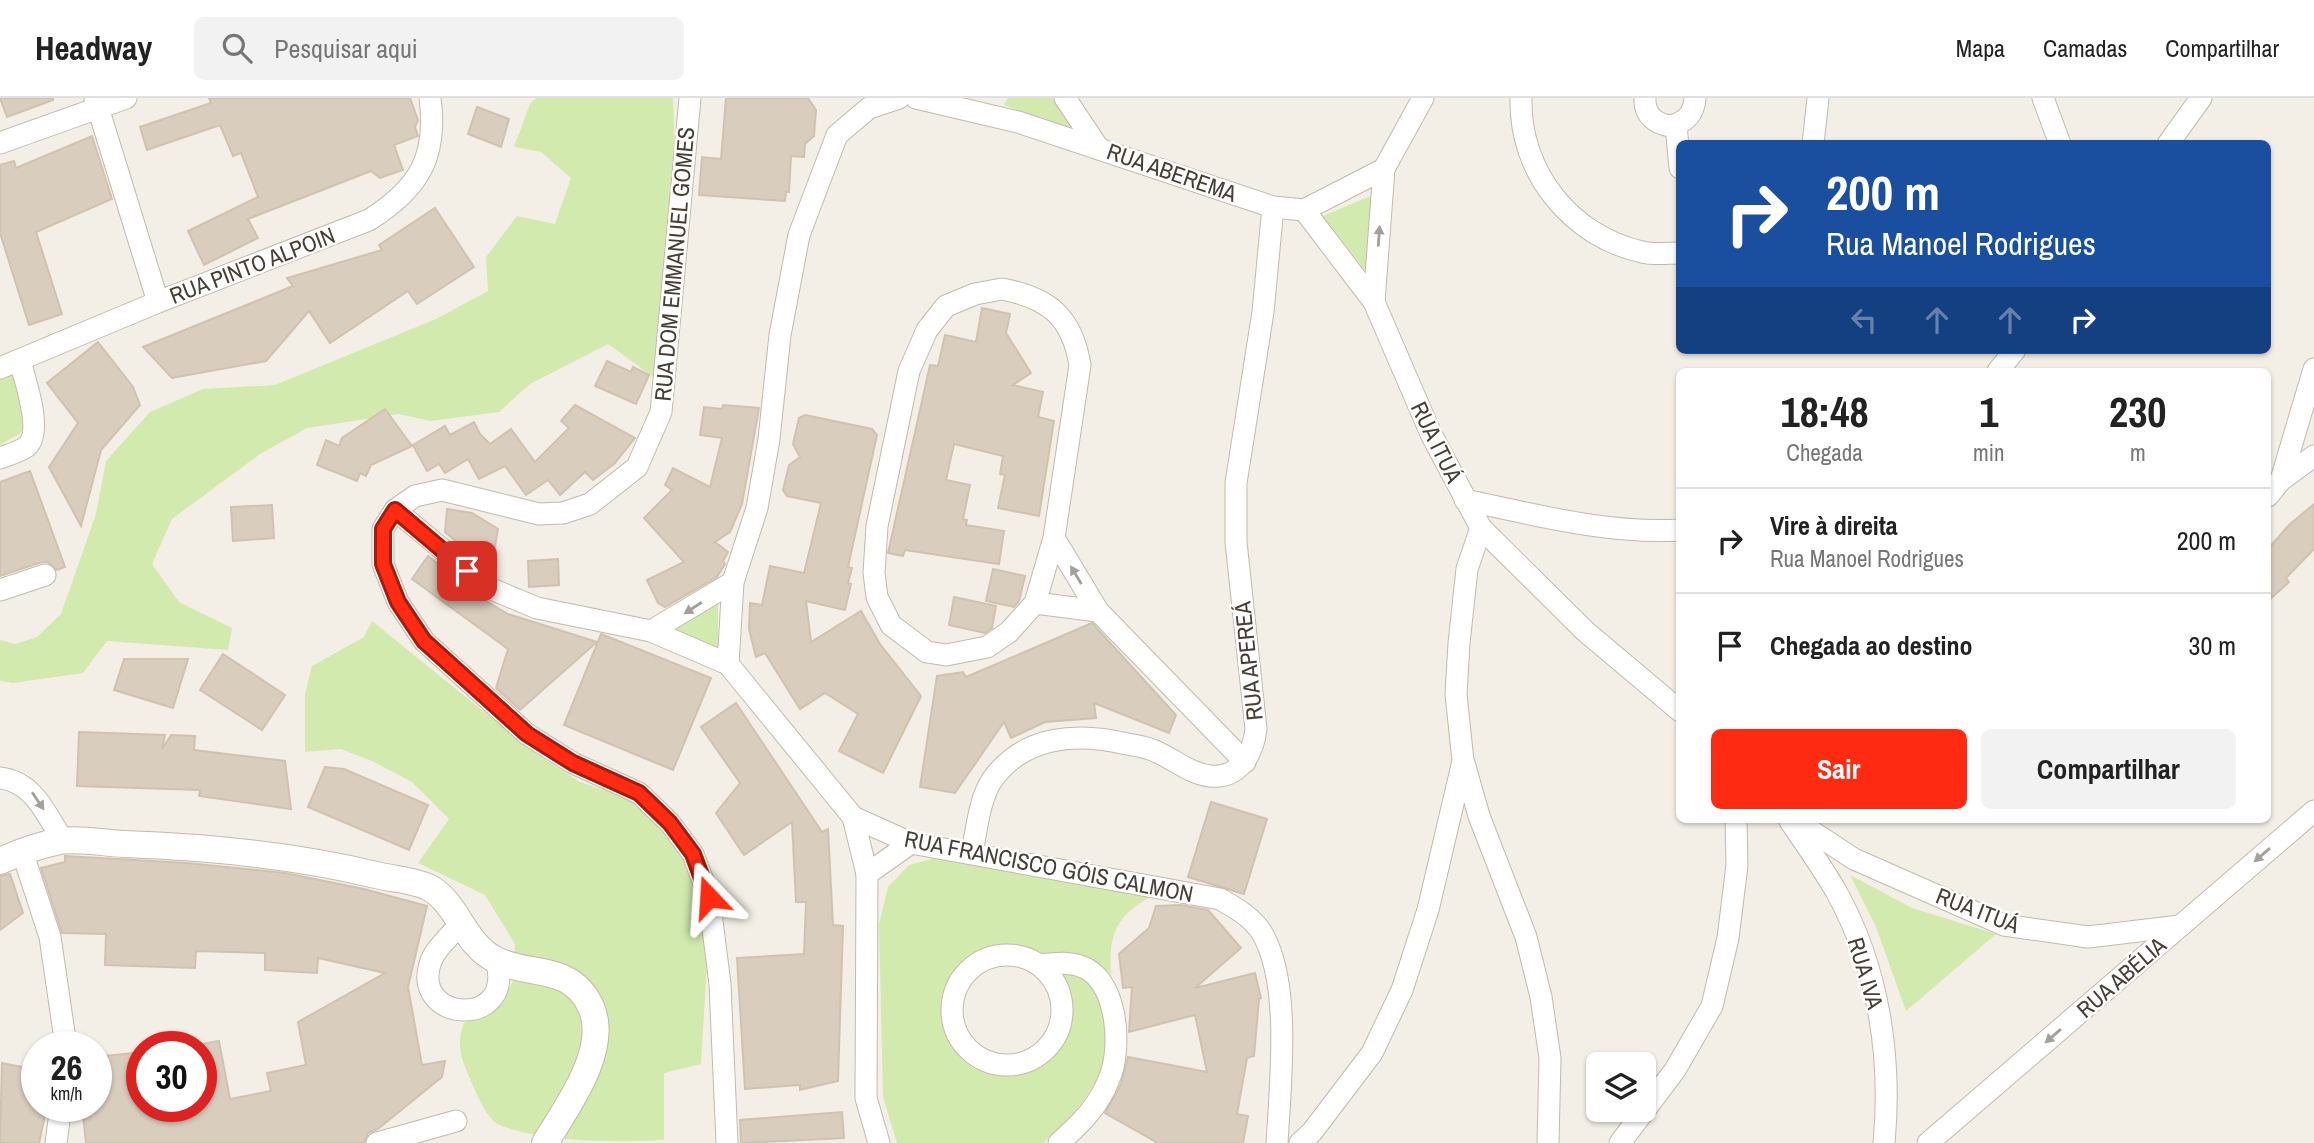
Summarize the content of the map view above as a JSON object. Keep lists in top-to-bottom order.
{
  "streets": {
    "street": [
      "RUA ABEREMA",
      "RUA DOM EMMANUEL GOMES",
      "RUA PINTO ALPOIN",
      "RUA ITUÁ",
      "RUA APEREÁ",
      "RUA FRANCISCO GÓIS CALMON",
      "RUA IVA",
      "RUA ABÉLIA"
    ]
  },
  "crossings": [
    ["RUA ABEREMA", "RUA APEREÁ"],
    ["RUA ITUÁ", "RUA ABÉLIA"]
  ],
  "one_way": ["RUA ABÉLIA"],
  "page": {
    "header": "Headway",
    "search": "Pesquisar aqui",
    "nav": ["Mapa", "Camadas", "Compartilhar"],
    "turn": ["200 m", "Rua Manoel Rodrigues"],
    "eta": [
      "18:48",
      "Chegada",
      "1",
      "min",
      "230",
      "m"
    ],
    "list": [
      {
        "name": "Vire à direita",
        "note": "Rua Manoel Rodrigues",
        "value": "200 m"
      },
      {
        "name": "Chegada ao destino",
        "value": "30 m"
      }
    ],
    "buttons": ["Sair", "Compartilhar"],
    "speed": "26 km/h",
    "limit": "30"
  }
}
